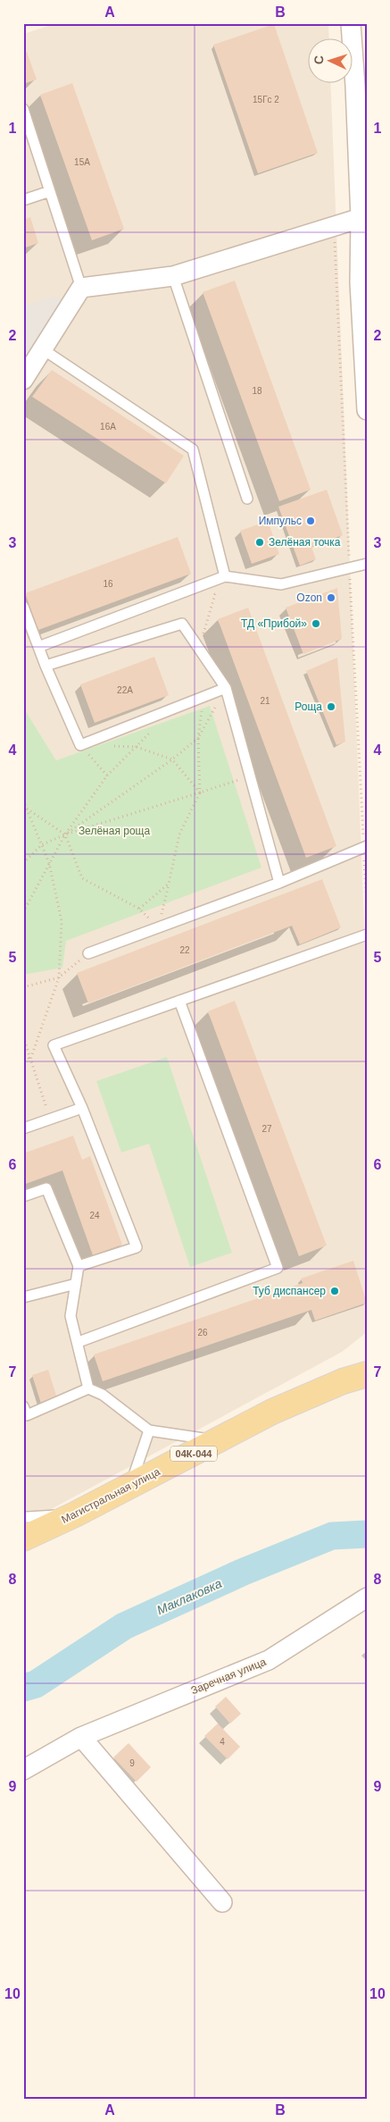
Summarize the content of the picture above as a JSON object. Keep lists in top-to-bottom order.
{
  "streets": {
    "main road": ["04К-044", "Магистральная улица"],
    "street": ["Заречная улица"]
  },
  "water": ["Маклаковка"],
  "parks": ["Зелёная роща"],
  "places": [
    "Импульс",
    "Зелёная точка",
    "Ozon",
    "ТД «Прибой»",
    "Роща",
    "Туб диспансер"
  ],
  "house_numbers": [
    "15Гс 2",
    "15А",
    "18",
    "16А",
    "16",
    "22А",
    "21",
    "22",
    "27",
    "24",
    "26",
    "4",
    "9"
  ],
  "north": "left",
  "grid": {
    "columns": ["A", "B"],
    "rows": [
      "1",
      "2",
      "3",
      "4",
      "5",
      "6",
      "7",
      "8",
      "9",
      "10"
    ]
  }
}
